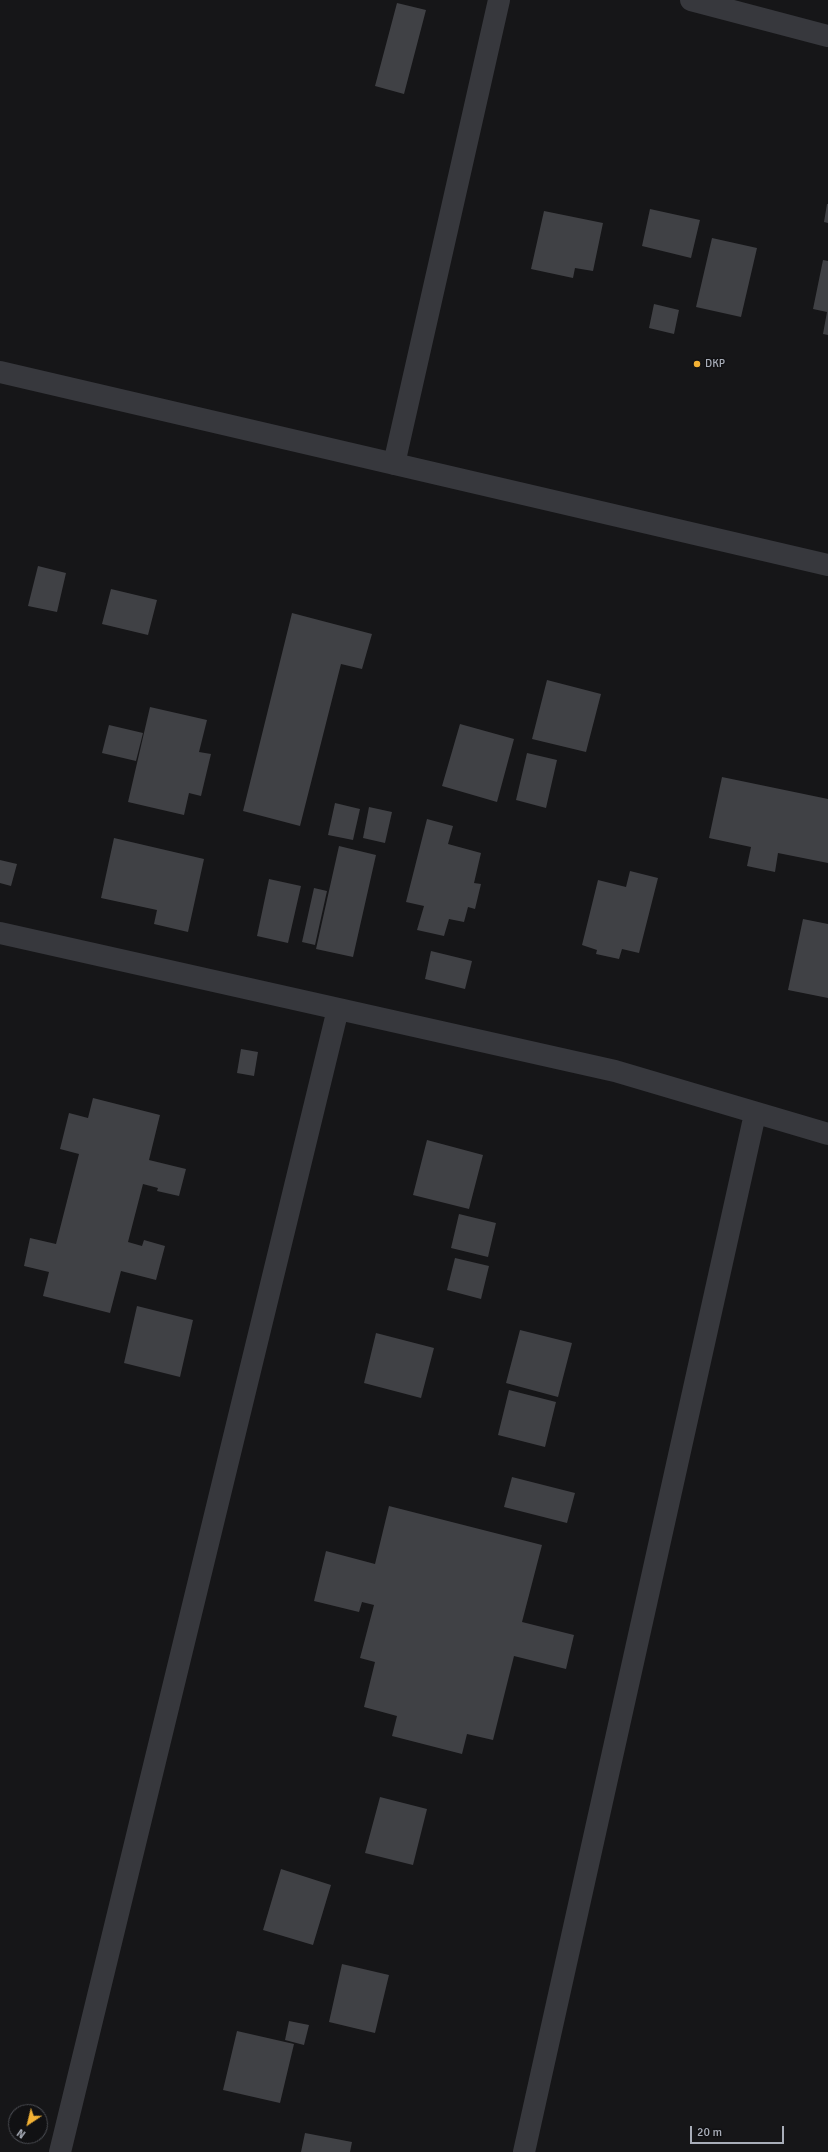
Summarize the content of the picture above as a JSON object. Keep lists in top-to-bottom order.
{
  "places": ["DKP"],
  "scale_bar": "20 m",
  "north": "bottom left"
}
